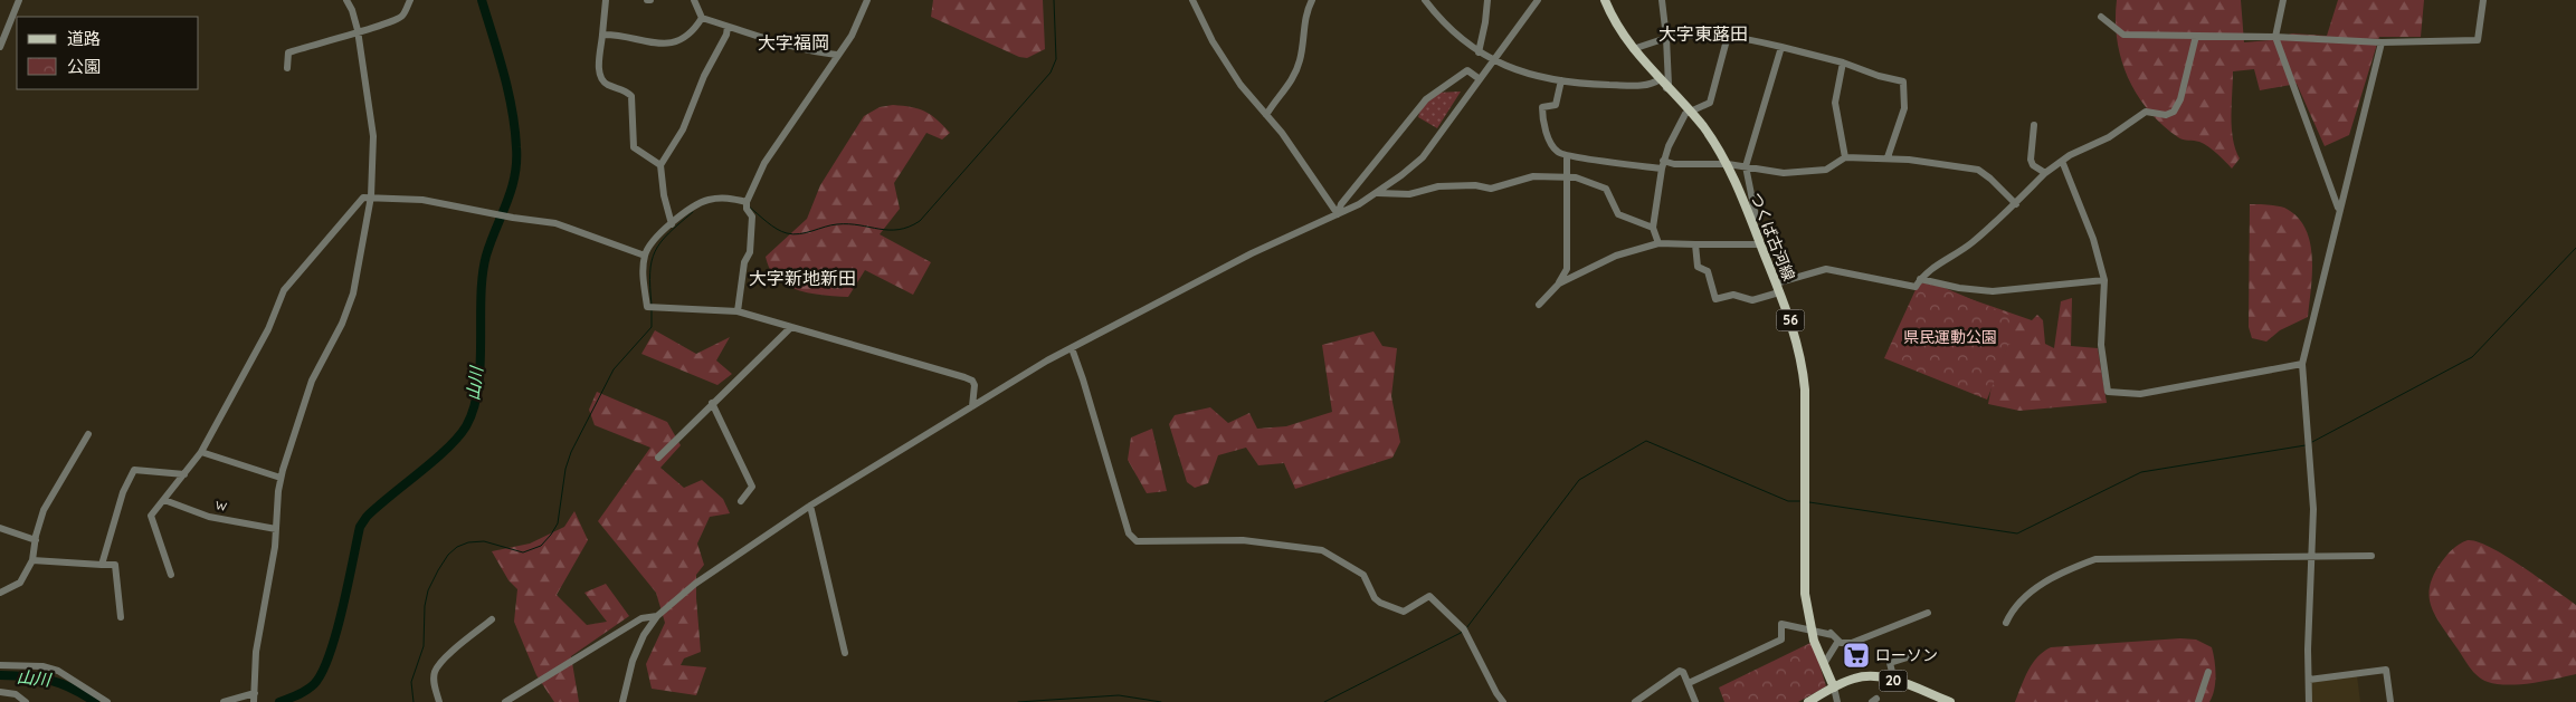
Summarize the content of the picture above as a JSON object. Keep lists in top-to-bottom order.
{
  "streets": {
    "main road": ["つくば古河線", "56", "20"],
    "street": ["w"]
  },
  "crossings": [
    ["つくば古河線", "20"]
  ],
  "districts": ["大字東蕗田", "大字福岡", "大字新地新田"],
  "water": ["山川"],
  "parks": ["県民運動公園"],
  "places": {
    "supermarket": ["ローソン"]
  },
  "legend": ["道路", "公園"]
}
